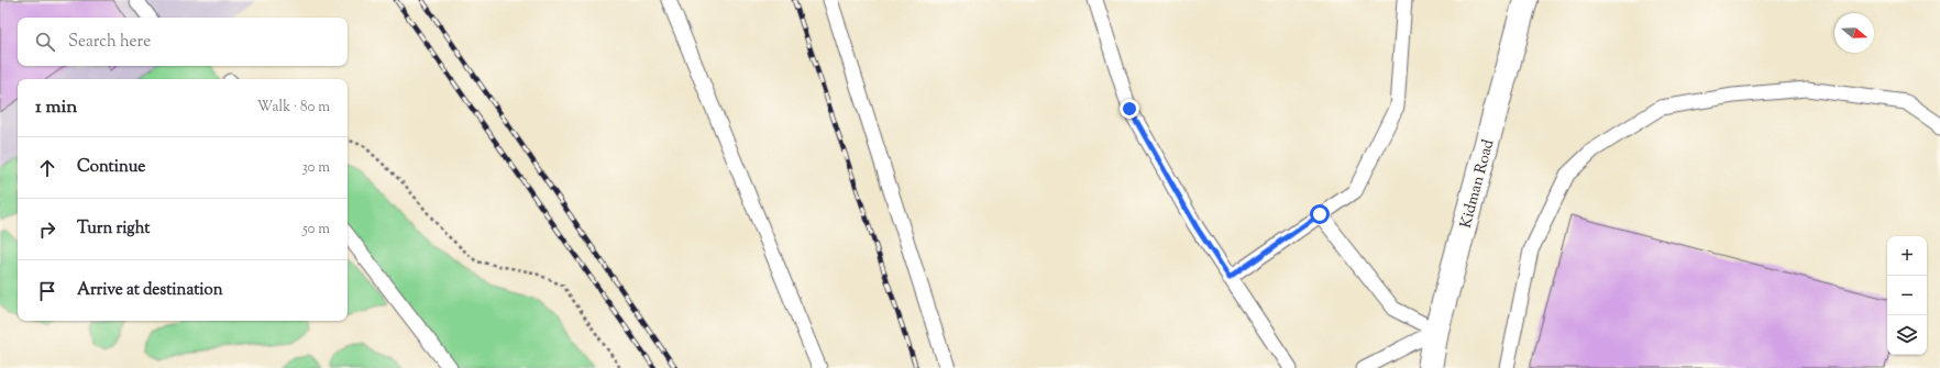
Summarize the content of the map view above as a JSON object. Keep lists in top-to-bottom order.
{
  "streets": {
    "street": ["Kidman Road"]
  },
  "north": "right",
  "page": {
    "search": "Search here",
    "heading": ["1 min", "Walk · 80 m"],
    "list": [
      ["Continue", "30 m"],
      ["Turn right", "50 m"],
      "Arrive at destination"
    ],
    "map_buttons": ["+", "−"]
  }
}
